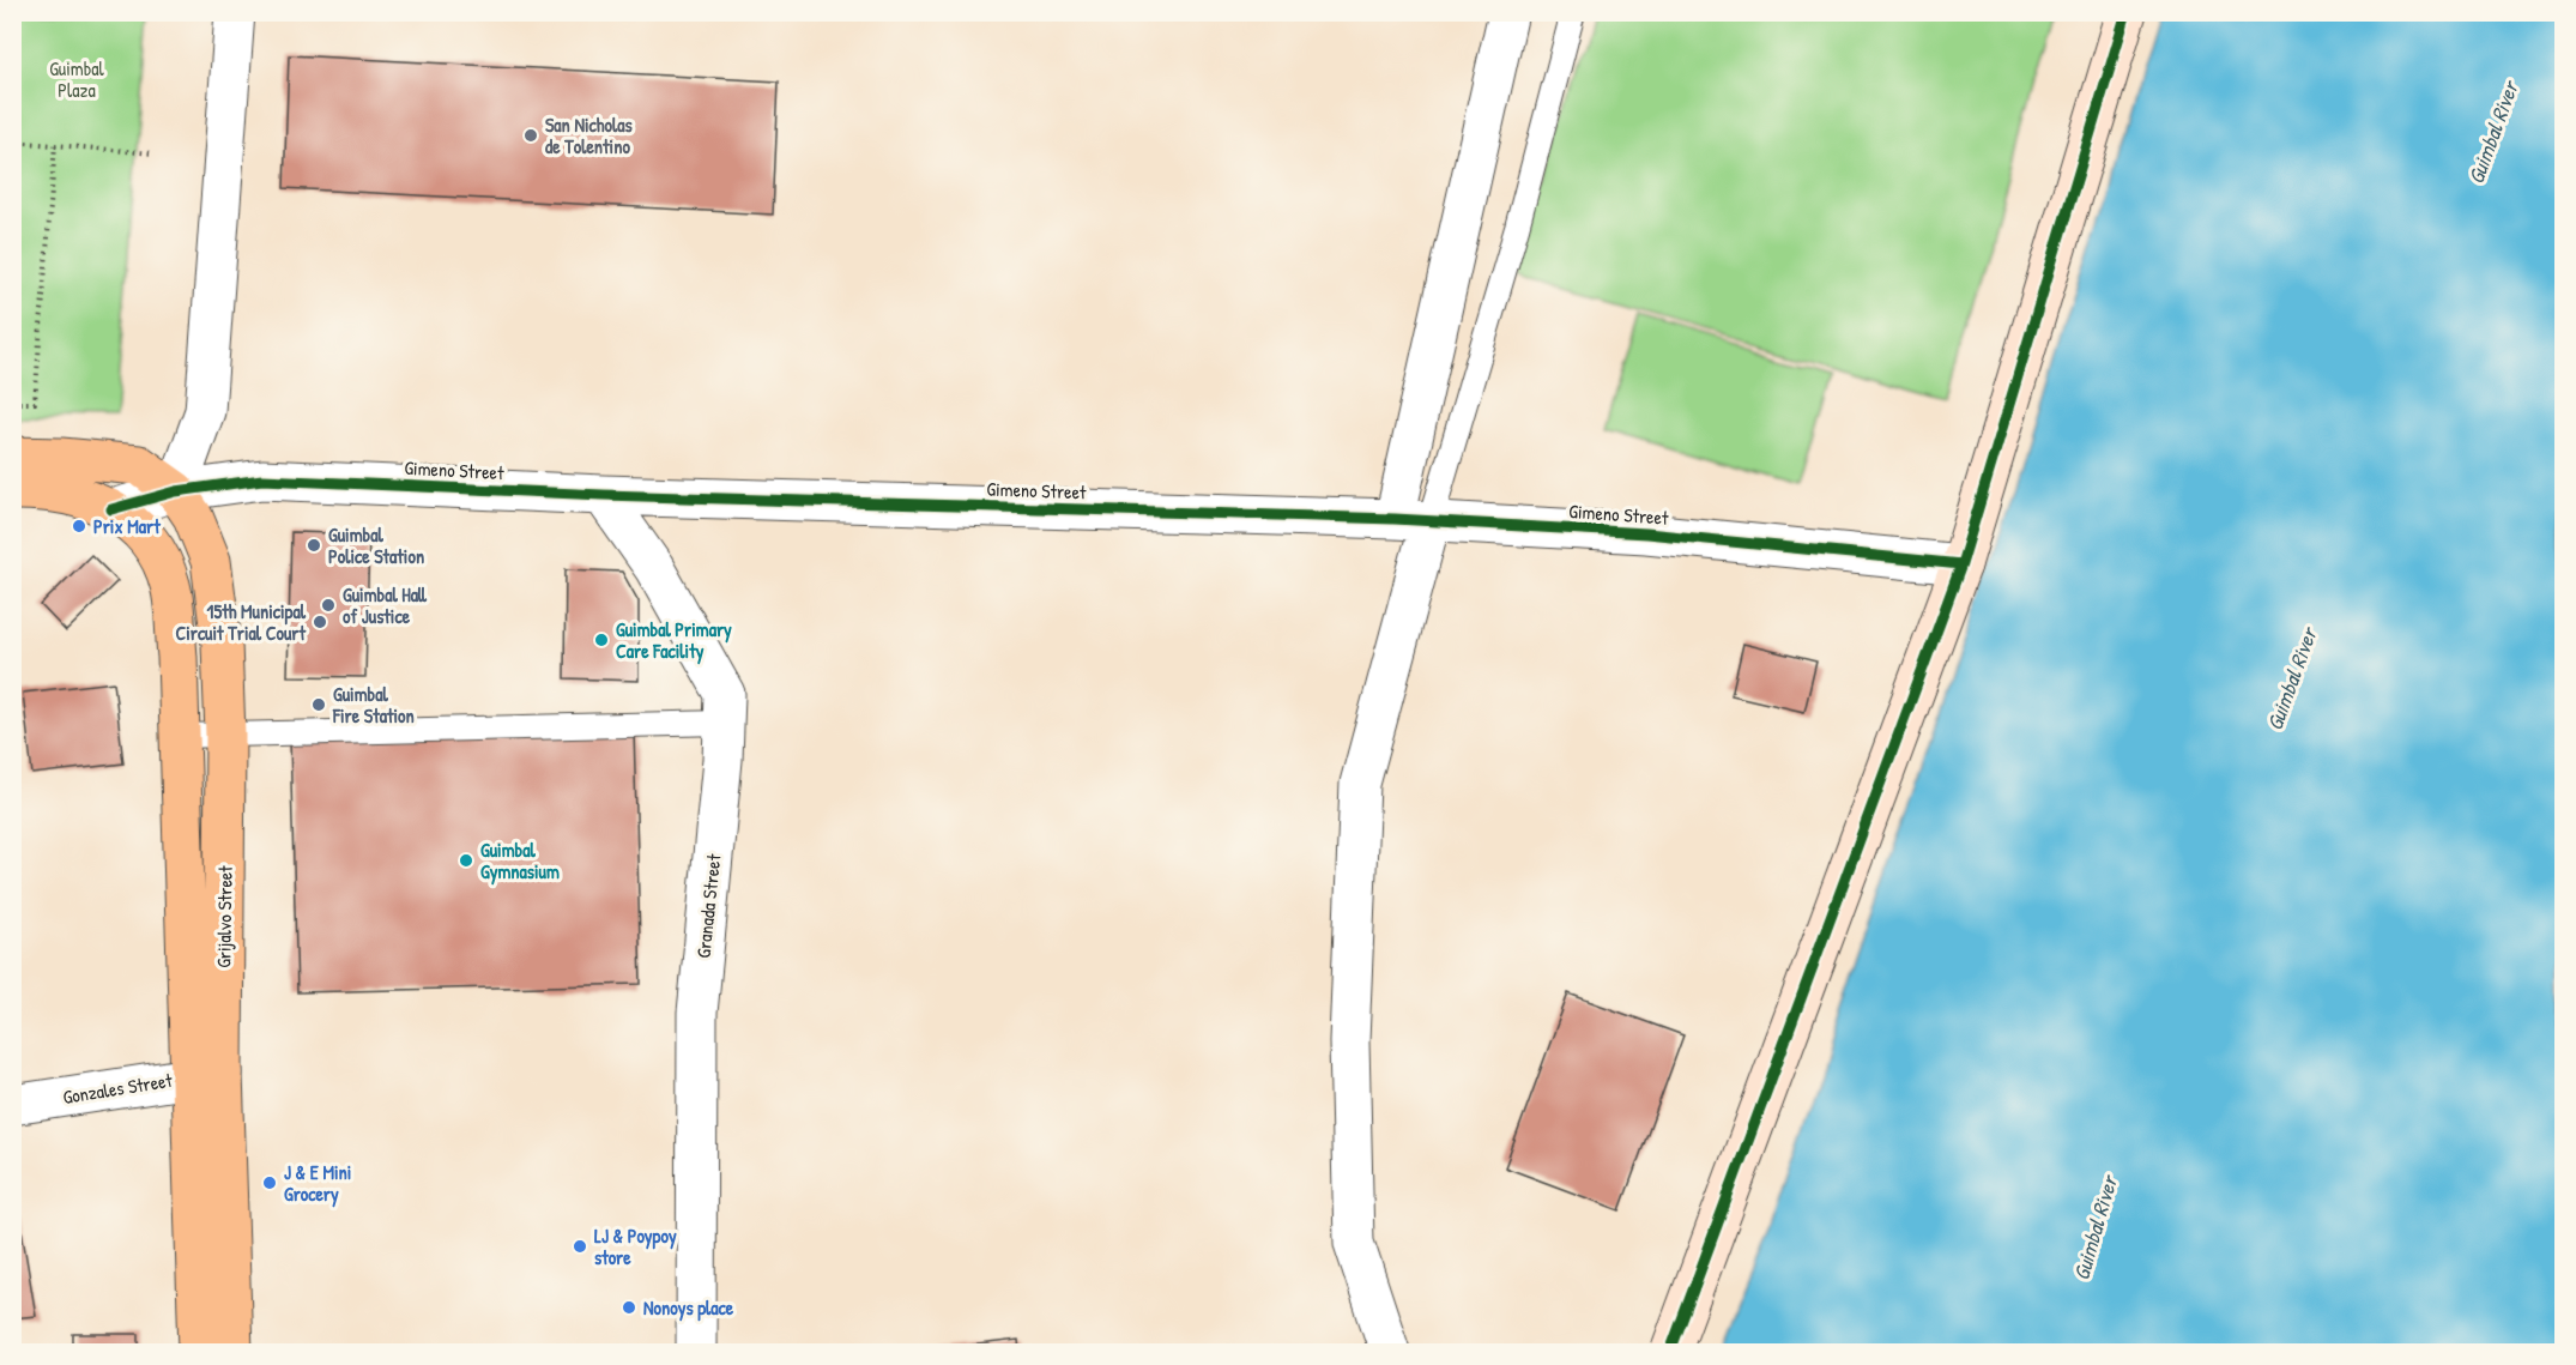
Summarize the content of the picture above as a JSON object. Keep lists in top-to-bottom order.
{
  "streets": {
    "main road": ["Grijalvo Street"],
    "street": ["Gimeno Street", "Granada Street", "Gonzales Street"]
  },
  "crossings": [
    ["Gimeno Street", "Granada Street"],
    ["Gimeno Street", "Grijalvo Street"],
    ["Grijalvo Street", "Gonzales Street"]
  ],
  "water": ["Guimbal River"],
  "parks": ["Guimbal Plaza"],
  "places": [
    "San Nicholas de Tolentino",
    "Prix Mart",
    "Guimbal Police Station",
    "Guimbal Hall of Justice",
    "15th Municipal Circuit Trial Court",
    "Guimbal Primary Care Facility",
    "Guimbal Fire Station",
    "Guimbal Gymnasium",
    "J & E Mini Grocery",
    "LJ & Poypoy store",
    "Nonoys place"
  ]
}
